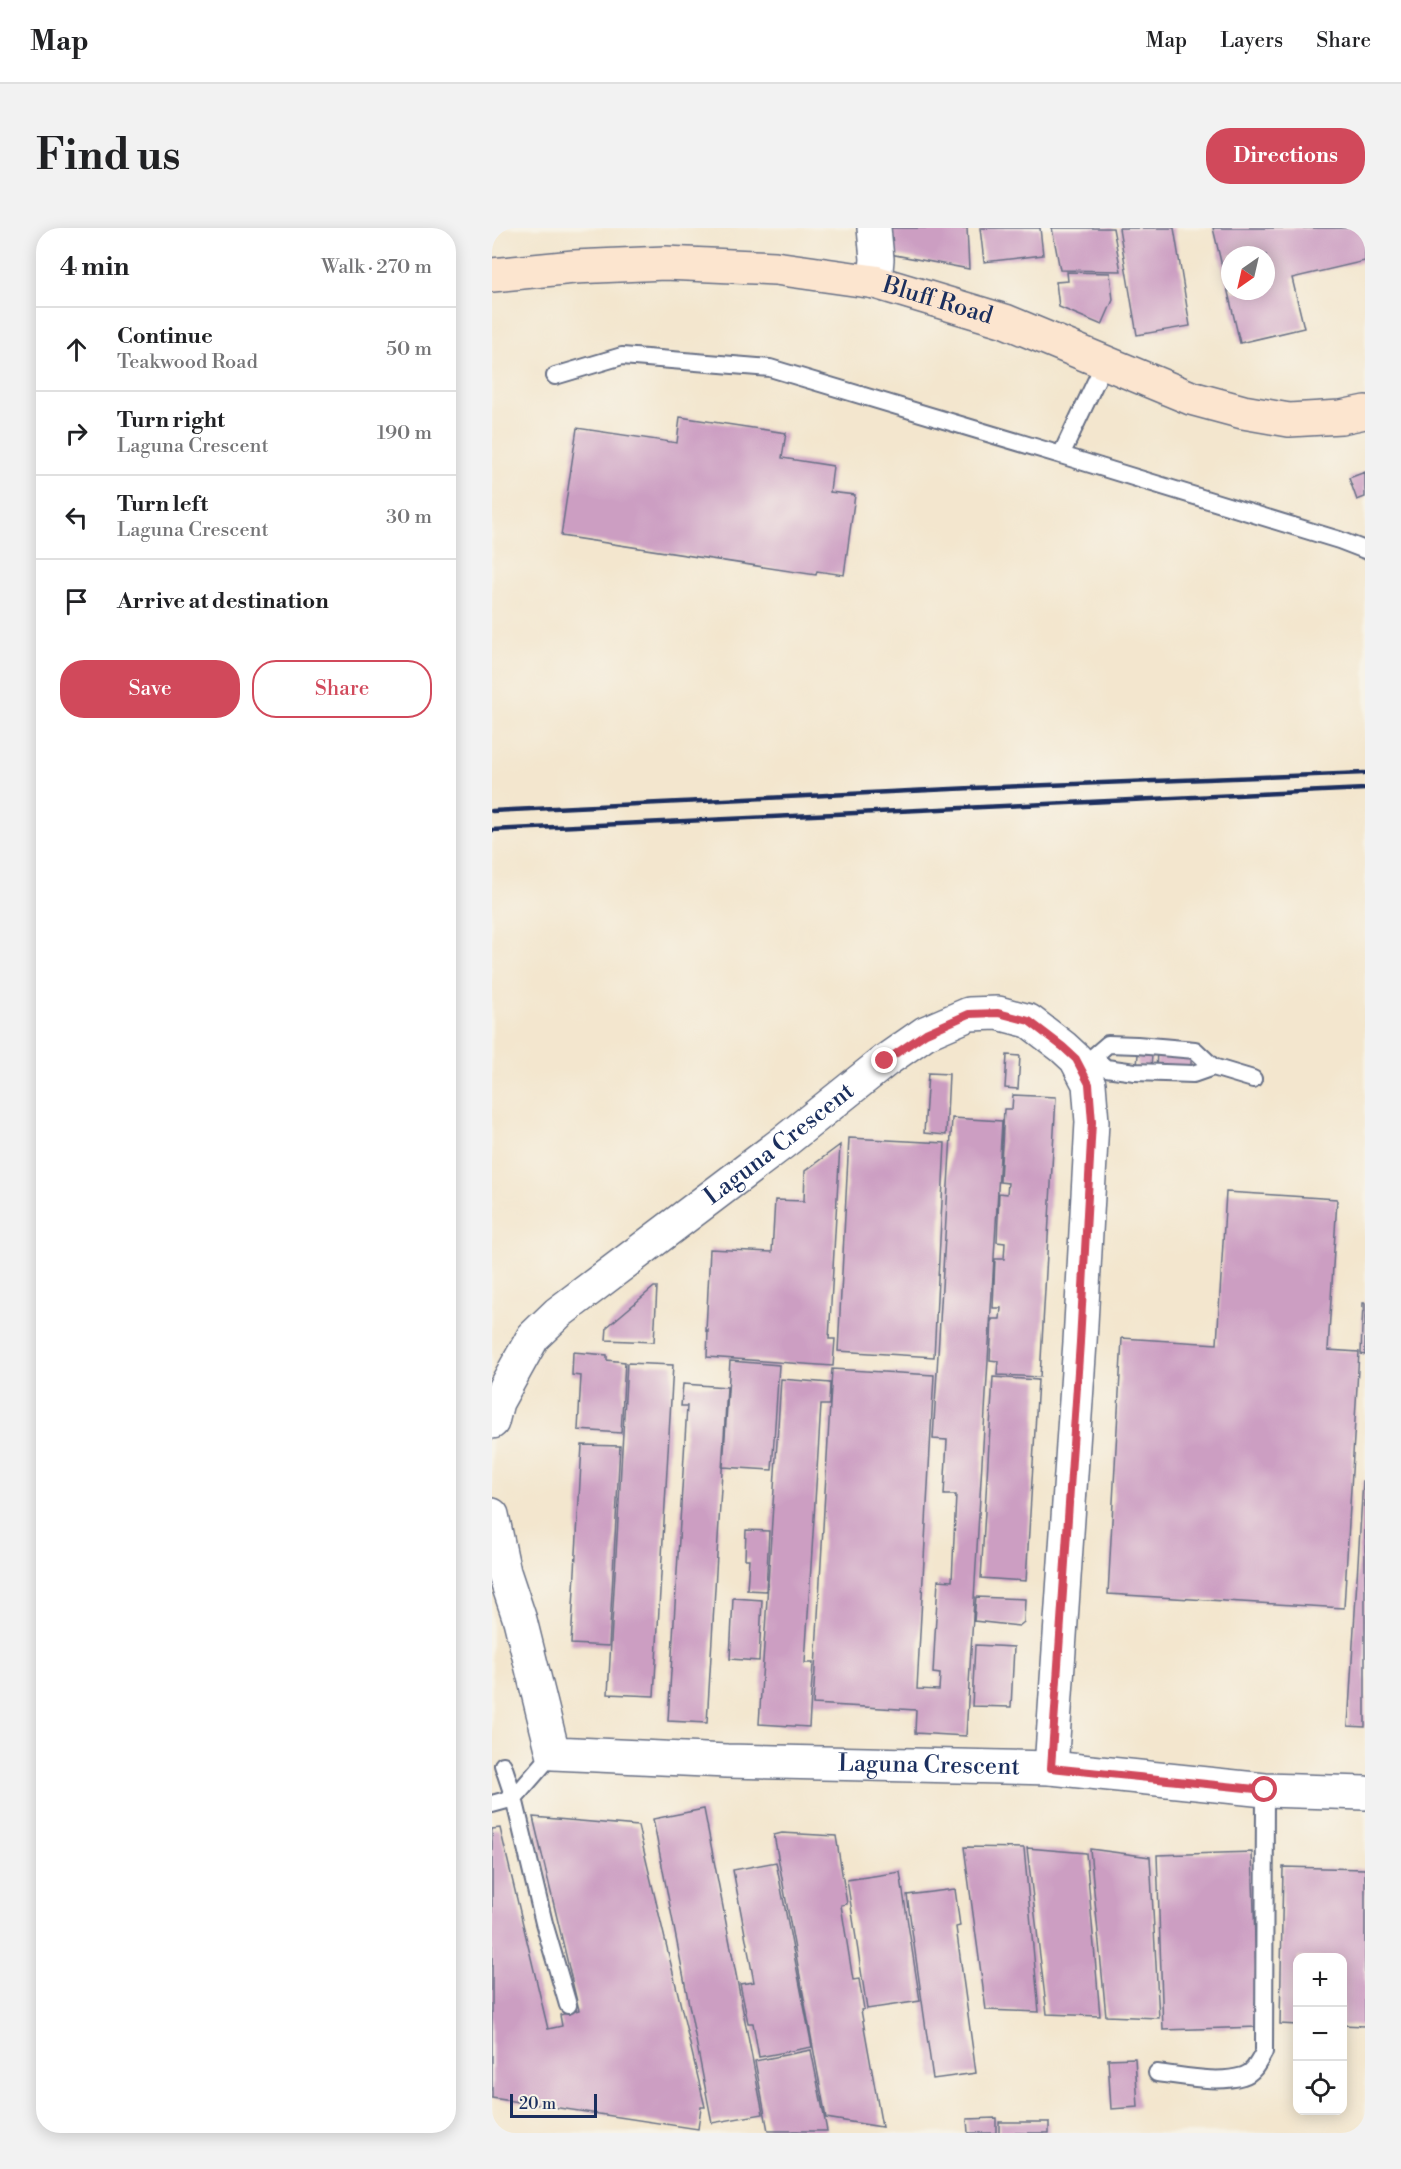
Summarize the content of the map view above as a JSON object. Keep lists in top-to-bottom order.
{
  "streets": {
    "main road": ["Bluff Road"],
    "street": ["Laguna Crescent"]
  },
  "scale_bar": "20 m",
  "north": "bottom left",
  "page": {
    "header": "Map",
    "nav": ["Map", "Layers", "Share"],
    "buttons": [
      "Directions",
      ["Save", "Share"]
    ],
    "title": "Find us",
    "heading": ["4 min", "Walk · 270 m"],
    "list": [
      ["Continue", "Teakwood Road", "50 m"],
      ["Turn right", "Laguna Crescent", "190 m"],
      ["Turn left", "Laguna Crescent", "30 m"],
      "Arrive at destination"
    ],
    "map_buttons": ["+", "−"],
    "scale": "20 m"
  }
}
